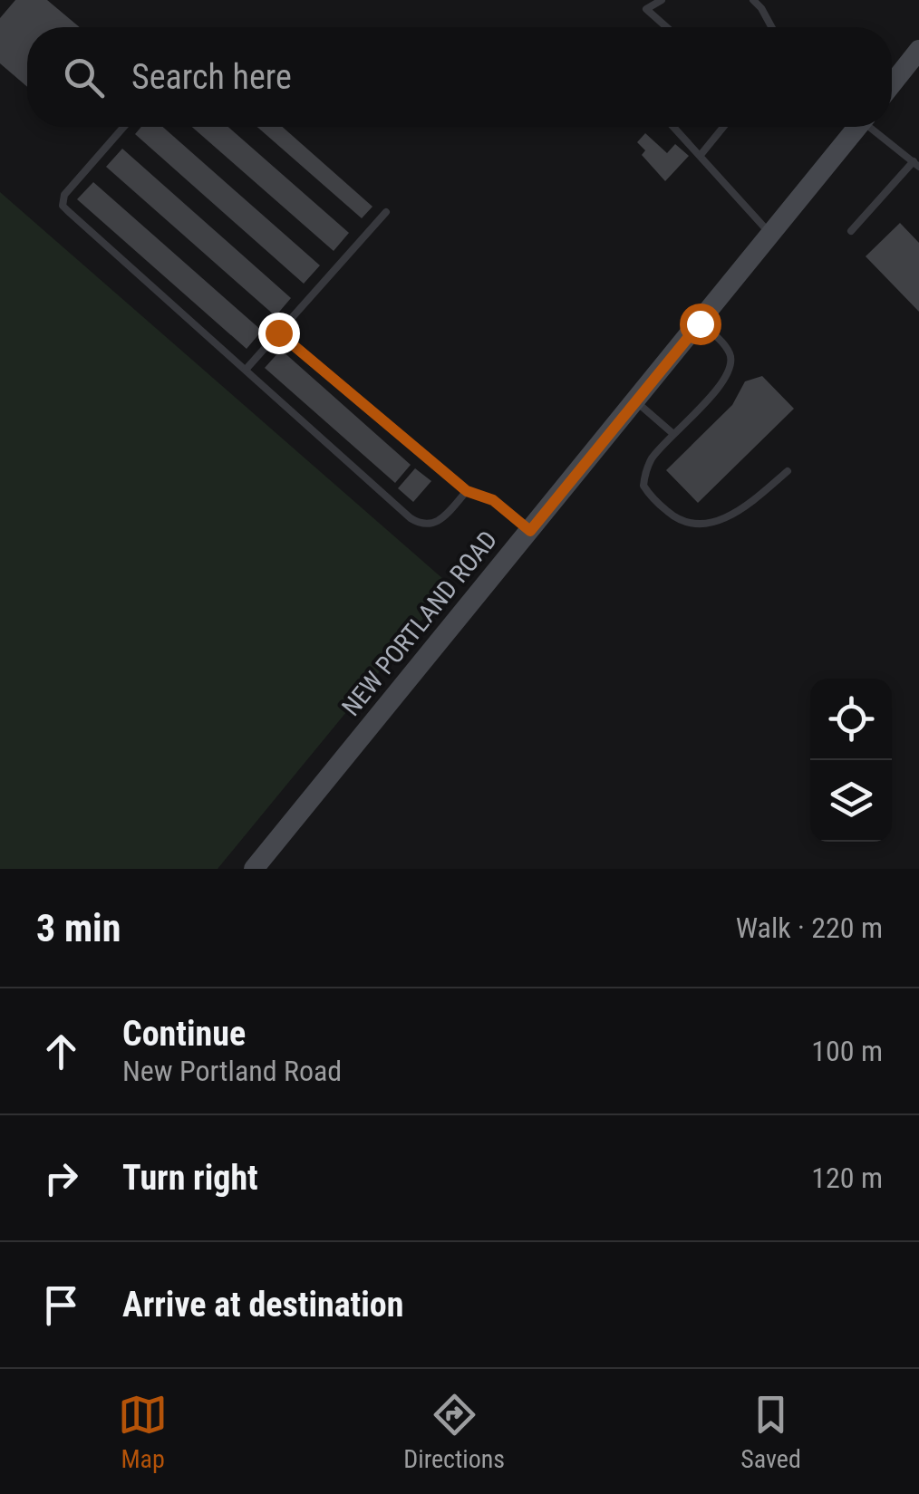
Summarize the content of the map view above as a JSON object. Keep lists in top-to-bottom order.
{
  "streets": {
    "street": ["NEW PORTLAND ROAD"]
  },
  "page": {
    "search": "Search here",
    "heading": ["3 min", "Walk · 220 m"],
    "list": [
      ["Continue", "New Portland Road", "100 m"],
      ["Turn right", "120 m"],
      "Arrive at destination"
    ],
    "nav": ["Map", "Directions", "Saved"]
  }
}
